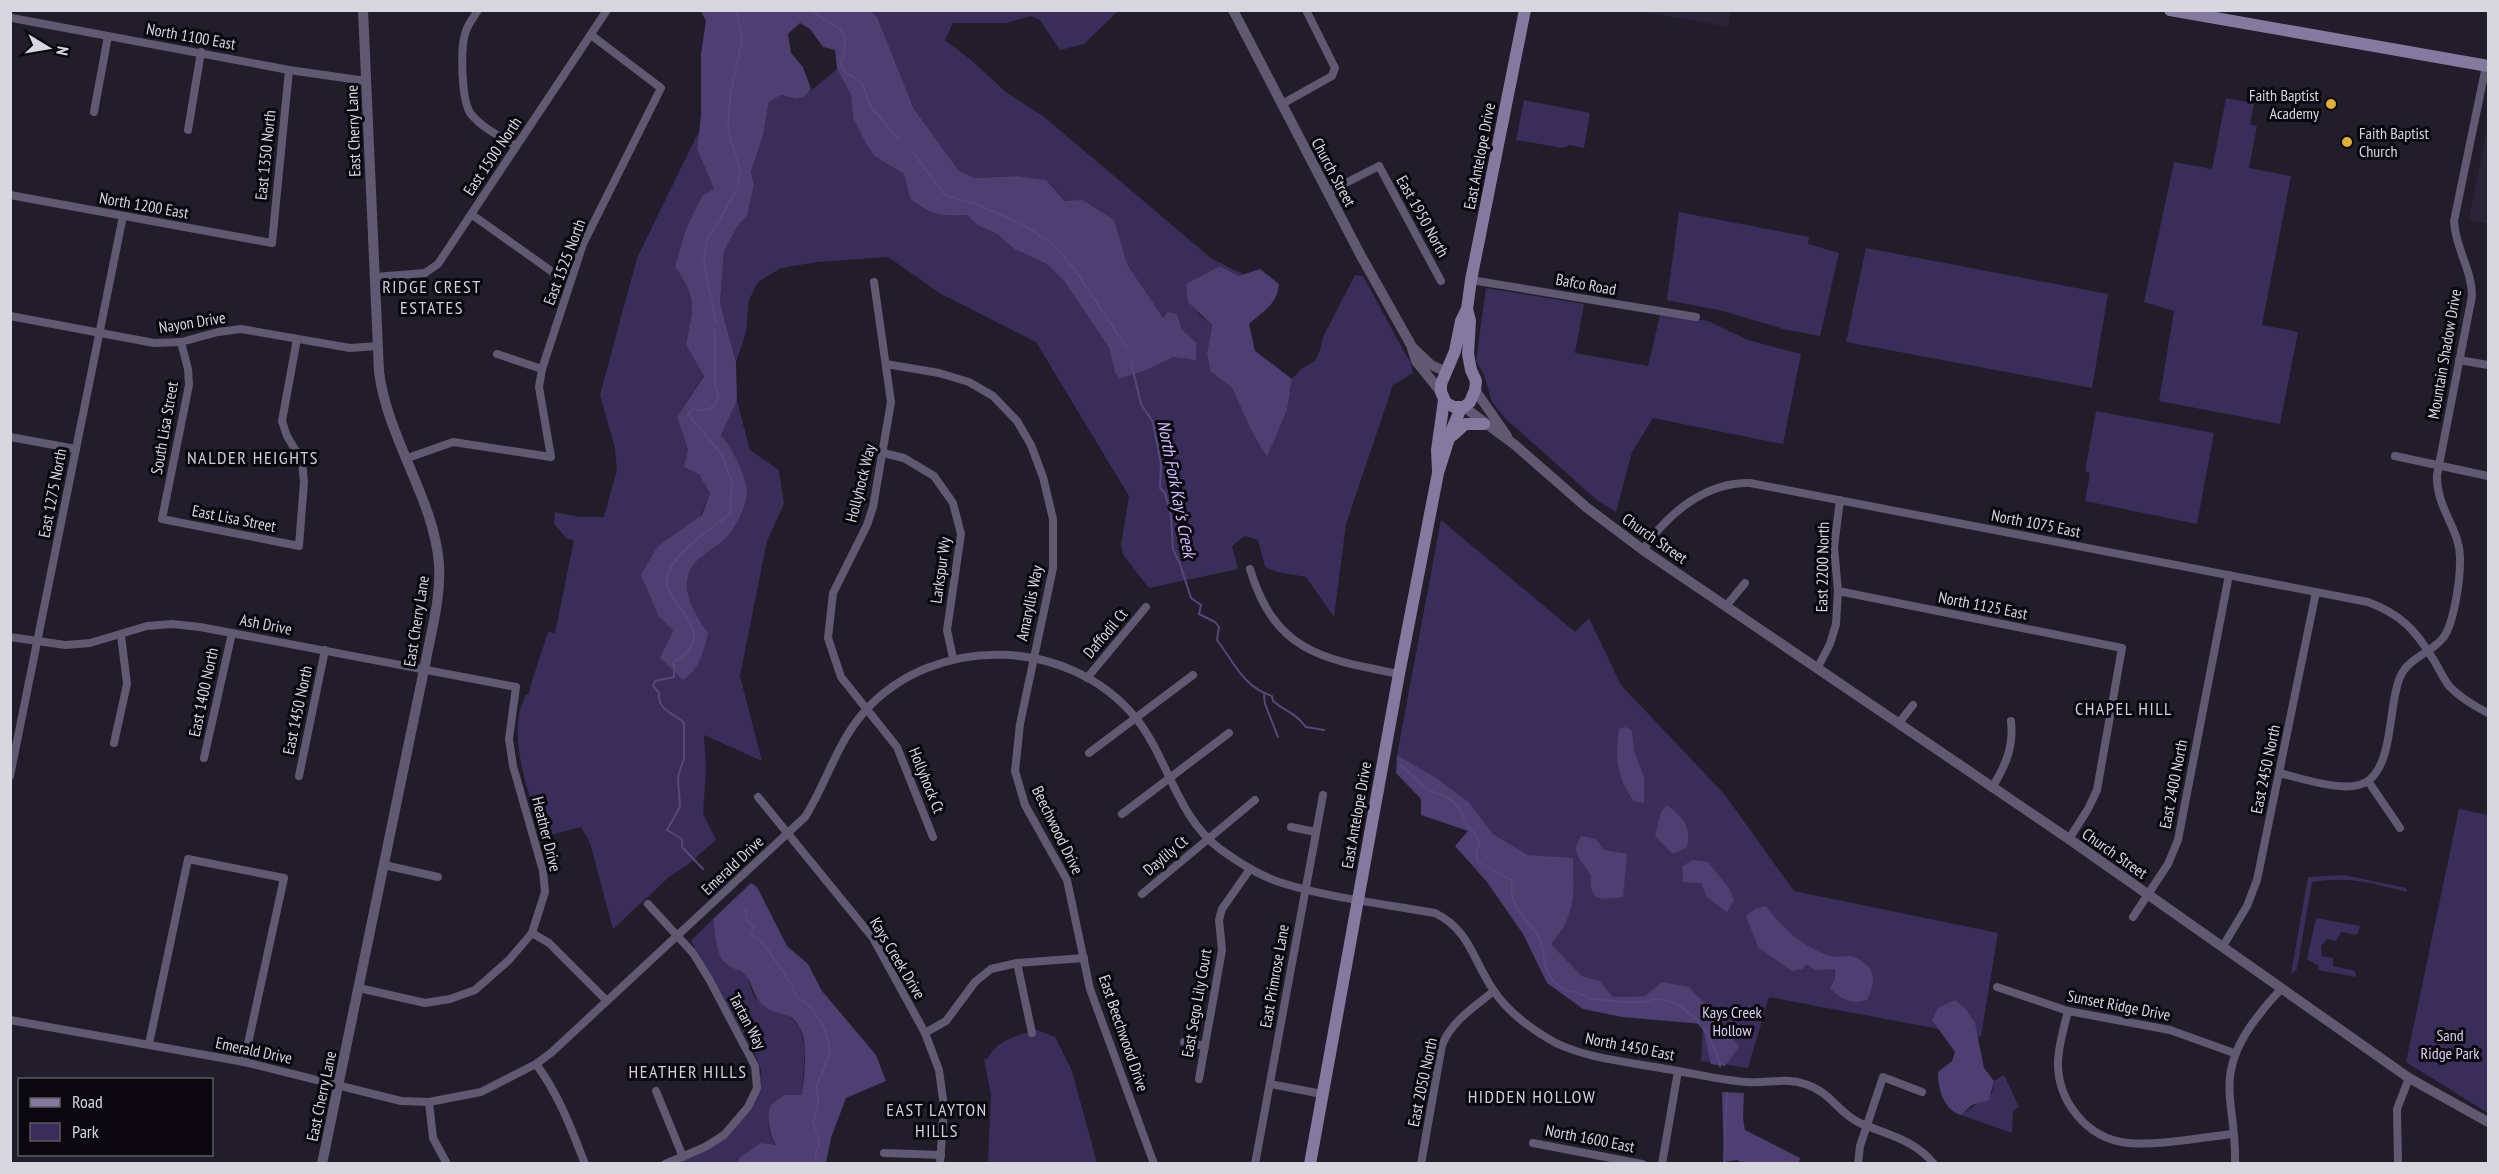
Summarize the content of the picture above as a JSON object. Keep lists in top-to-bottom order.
{
  "streets": {
    "main road": ["East Antelope Drive"],
    "street": [
      "North 1100 East",
      "East Cherry Lane",
      "East 1350 North",
      "East 1500 North",
      "Church Street",
      "North 1200 East",
      "East 1950 North",
      "East 1525 North",
      "Bafco Road",
      "Nayon Drive",
      "Mountain Shadow Drive",
      "South Lisa Street",
      "Hollyhock Way",
      "East 1275 North",
      "East Lisa Street",
      "North 1075 East",
      "East 2200 North",
      "Larkspur Wy",
      "Amaryllis Way",
      "North 1125 East",
      "Ash Drive",
      "Daffodil Ct",
      "East 1400 North",
      "East 1450 North",
      "East 2450 North",
      "Hollyhock Ct",
      "East 2400 North",
      "Beechwood Drive",
      "Heather Drive",
      "Daylily Ct",
      "Emerald Drive",
      "Kays Creek Drive",
      "East Primrose Lane",
      "East Sego Lily Court",
      "Sunset Ridge Drive",
      "Tartan Way",
      "East Beechwood Drive",
      "North 1450 East",
      "East 2050 North",
      "North 1600 East"
    ]
  },
  "crossings": [
    ["North 1100 East", "East Cherry Lane"],
    ["North 1100 East", "East 1350 North"],
    ["East Cherry Lane", "East 1500 North"],
    ["East Cherry Lane", "East 1525 North"],
    ["East Cherry Lane", "Nayon Drive"],
    ["East Cherry Lane", "Ash Drive"],
    ["East Cherry Lane", "Heather Drive"],
    ["East Cherry Lane", "Emerald Drive"],
    ["East 1350 North", "North 1200 East"],
    ["East 1500 North", "East 1525 North"],
    ["East Antelope Drive", "Church Street"],
    ["East Antelope Drive", "Bafco Road"],
    ["East Antelope Drive", "Emerald Drive"],
    ["East Antelope Drive", "North 1450 East"],
    ["Church Street", "East 1950 North"],
    ["Church Street", "North 1075 East"],
    ["Church Street", "East 2200 North"],
    ["Church Street", "North 1125 East"],
    ["Church Street", "East 2450 North"],
    ["Church Street", "East 2400 North"],
    ["North 1200 East", "East 1275 North"],
    ["Nayon Drive", "South Lisa Street"],
    ["Nayon Drive", "East 1275 North"],
    ["Nayon Drive", "East Lisa Street"],
    ["South Lisa Street", "East Lisa Street"],
    ["Hollyhock Way", "Larkspur Wy"],
    ["Hollyhock Way", "Amaryllis Way"],
    ["Hollyhock Way", "Hollyhock Ct"],
    ["Hollyhock Way", "Emerald Drive"],
    ["East 1275 North", "Ash Drive"],
    ["North 1075 East", "East 2200 North"],
    ["North 1075 East", "East 2450 North"],
    ["North 1075 East", "East 2400 North"],
    ["East 2200 North", "North 1125 East"],
    ["Larkspur Wy", "Emerald Drive"],
    ["Amaryllis Way", "Beechwood Drive"],
    ["Amaryllis Way", "Emerald Drive"],
    ["Ash Drive", "East 1400 North"],
    ["Ash Drive", "East 1450 North"],
    ["Ash Drive", "Heather Drive"],
    ["Daffodil Ct", "Emerald Drive"],
    ["Hollyhock Ct", "Emerald Drive"],
    ["Beechwood Drive", "Emerald Drive"],
    ["Beechwood Drive", "East Beechwood Drive"],
    ["Daylily Ct", "Emerald Drive"],
    ["Emerald Drive", "Kays Creek Drive"],
    ["Emerald Drive", "East Primrose Lane"],
    ["Emerald Drive", "East Sego Lily Court"],
    ["Emerald Drive", "Tartan Way"],
    ["Emerald Drive", "North 1450 East"],
    ["North 1450 East", "East 2050 North"]
  ],
  "districts": [
    "RIDGE CREST ESTATES",
    "NALDER HEIGHTS",
    "CHAPEL HILL",
    "HEATHER HILLS",
    "HIDDEN HOLLOW",
    "EAST LAYTON HILLS"
  ],
  "water": ["North Fork Kay's Creek"],
  "parks": ["Kays Creek Hollow", "Sand Ridge Park"],
  "places": ["Faith Baptist Academy", "Faith Baptist Church"],
  "legend": ["Road", "Park"],
  "north": "right"
}
